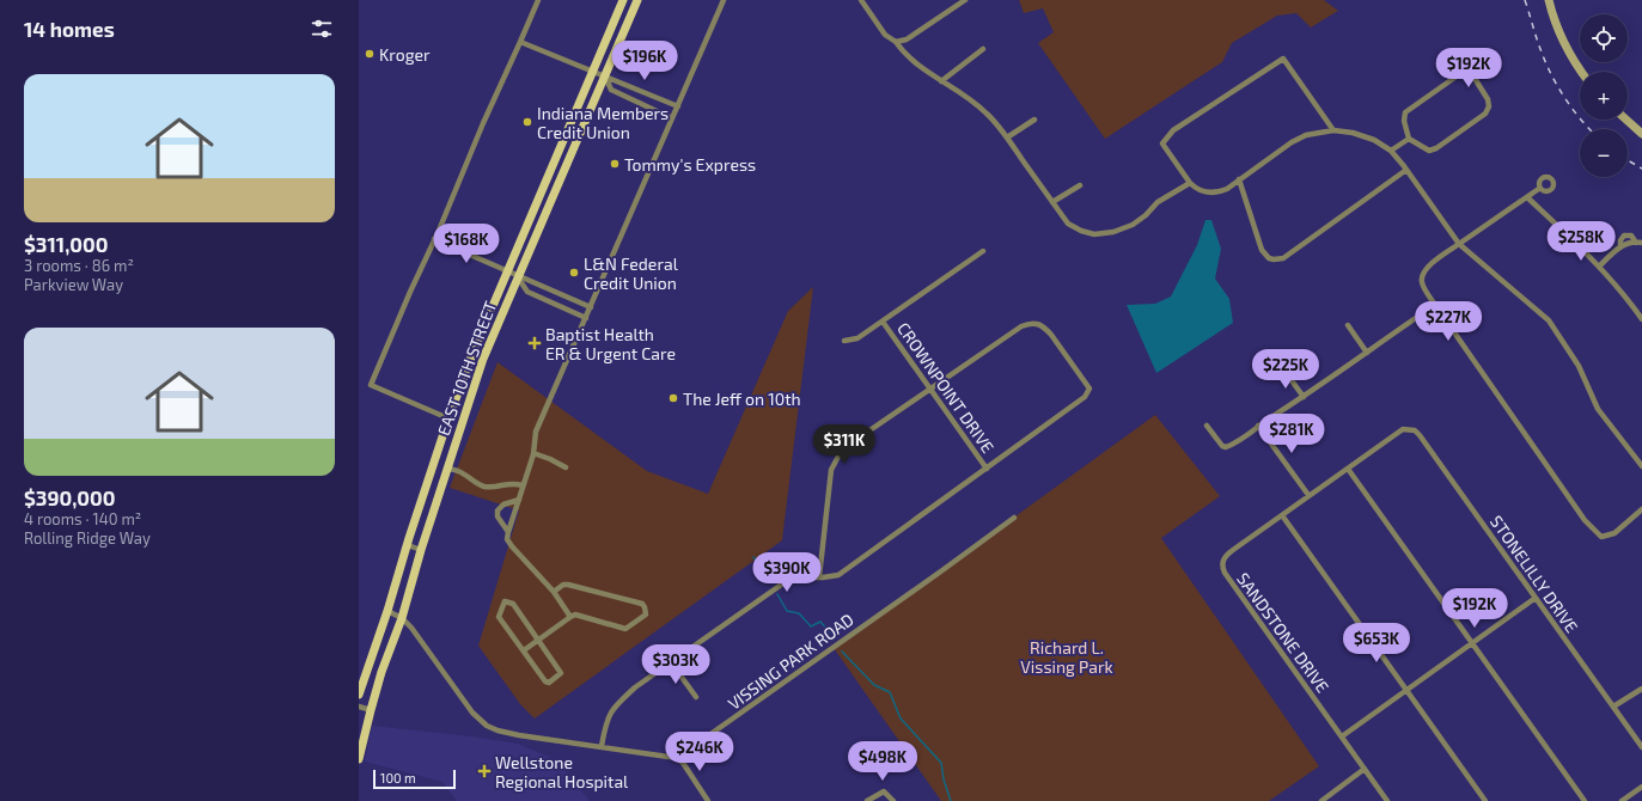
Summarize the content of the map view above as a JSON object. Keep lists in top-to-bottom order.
{
  "streets": {
    "main road": ["EAST 10TH STREET"],
    "street": [
      "CROWNPOINT DRIVE",
      "STONELILLY DRIVE",
      "SANDSTONE DRIVE",
      "VISSING PARK ROAD"
    ]
  },
  "crossings": [
    ["STONELILLY DRIVE", "SANDSTONE DRIVE"]
  ],
  "parks": ["Richard L. Vissing Park"],
  "places": {
    "other": [
      "Kroger",
      "Indiana Members Credit Union",
      "Tommy's Express",
      "L&N Federal Credit Union",
      "The Jeff on 10th"
    ],
    "health": ["Baptist Health ER & Urgent Care", "Wellstone Regional Hospital"]
  },
  "scale_bar": "100 m",
  "page": {
    "heading": "14 homes",
    "map_buttons": ["+", "−"],
    "price": [
      "$196K",
      "$192K",
      "$258K",
      "$168K",
      "$227K",
      "$225K",
      "$281K",
      "$311K",
      "$390K",
      "$192K",
      "$653K",
      "$303K",
      "$246K",
      "$498K"
    ],
    "list": [
      {
        "name": "$311,000",
        "note": "3 rooms · 86 m² · Parkview Way"
      },
      {
        "name": "$390,000",
        "note": "4 rooms · 140 m² · Rolling Ridge Way"
      }
    ],
    "scale": "100 m"
  }
}
